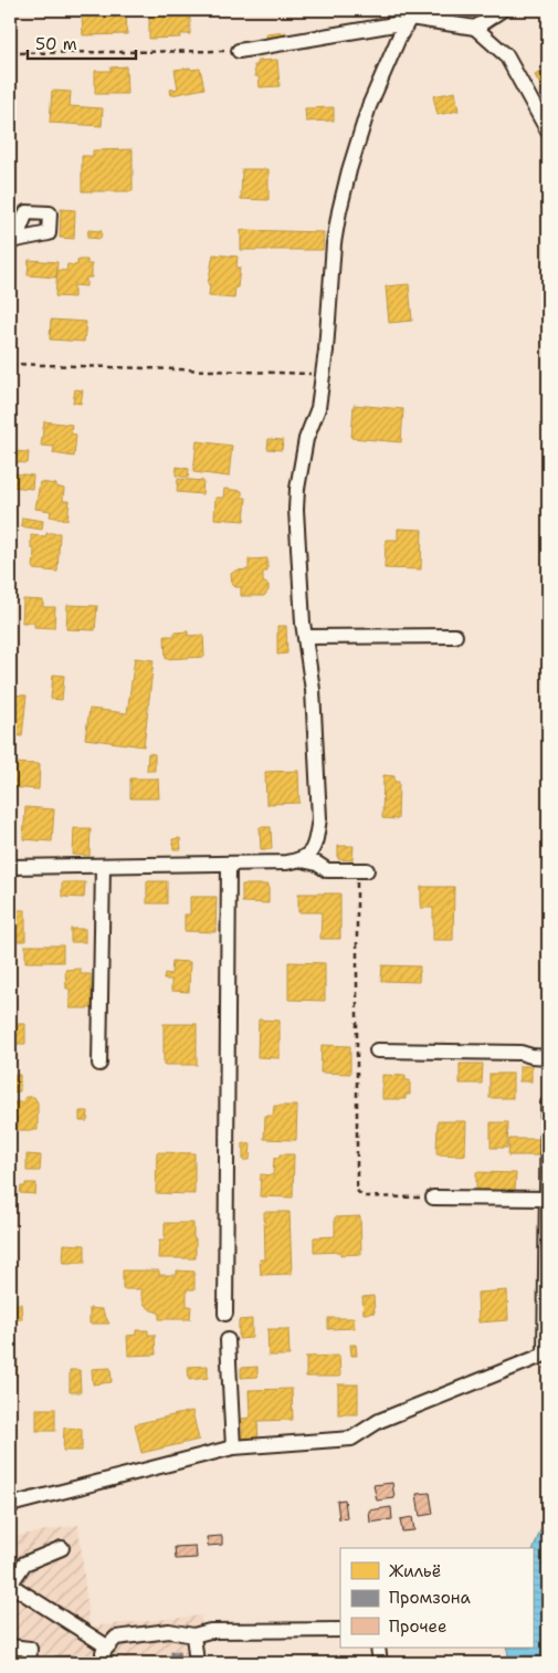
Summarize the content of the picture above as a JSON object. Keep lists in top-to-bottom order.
{
  "legend": ["Жильё", "Промзона", "Прочее"],
  "scale_bar": "50 m"
}
